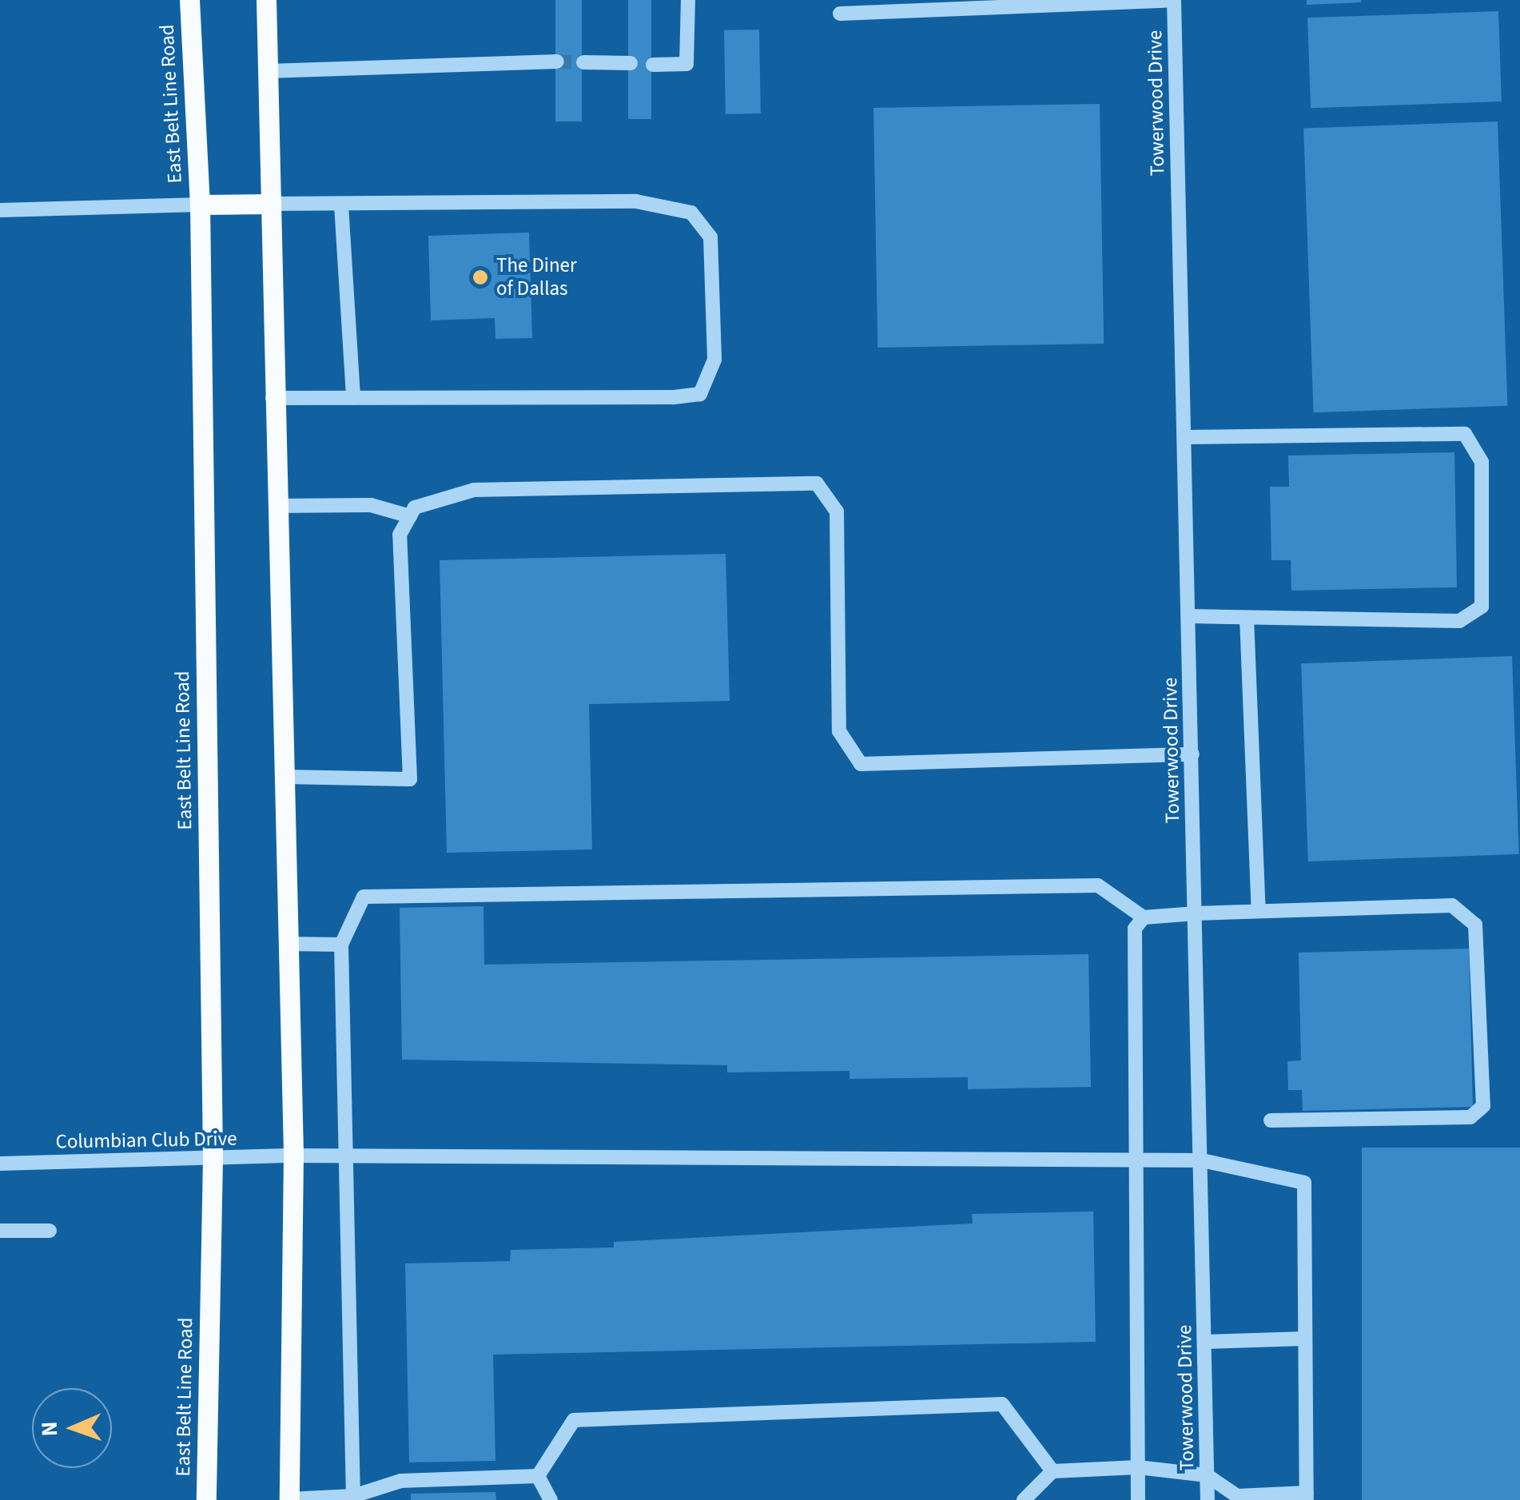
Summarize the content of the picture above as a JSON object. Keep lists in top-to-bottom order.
{
  "streets": {
    "main road": ["East Belt Line Road"],
    "street": ["Towerwood Drive", "Columbian Club Drive"]
  },
  "crossings": [
    ["Towerwood Drive", "Columbian Club Drive"],
    ["East Belt Line Road", "Columbian Club Drive"]
  ],
  "places": ["The Diner of Dallas"],
  "north": "left"
}
